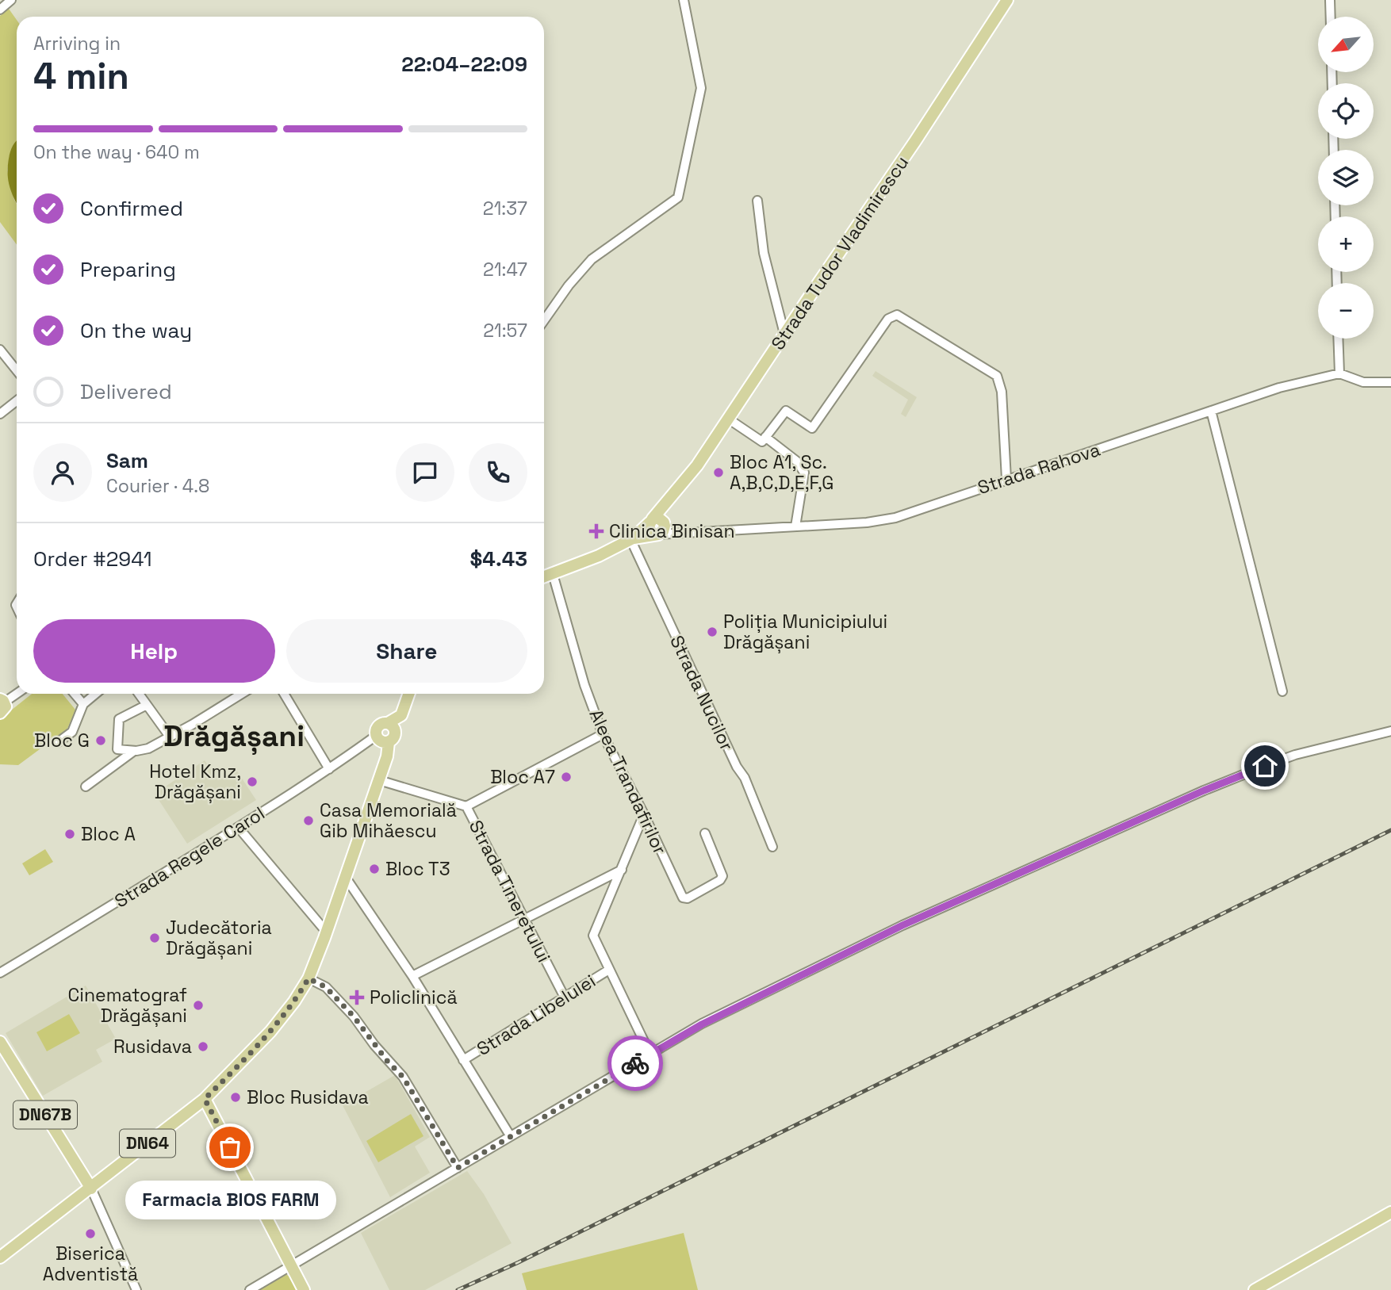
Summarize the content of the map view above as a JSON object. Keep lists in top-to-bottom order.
{
  "streets": {
    "main road": ["Strada Tudor Vladimirescu", "DN67B", "DN64"],
    "street": [
      "Strada Rahova",
      "Strada Nucilor",
      "Aleea Trandafirilor",
      "Strada Regele Carol",
      "Strada Tineretului",
      "Strada Libelulei"
    ]
  },
  "crossings": [
    ["Strada Tudor Vladimirescu", "Strada Rahova"],
    ["Strada Tineretului", "Strada Libelulei"],
    ["Strada Tineretului", "DN64"],
    ["DN67B", "DN64"]
  ],
  "districts": ["Drăgășani"],
  "places": {
    "other": [
      "Bloc A1, Sc. A,B,C,D,E,F,G",
      "Poliția Municipiului Drăgășani",
      "Bloc G",
      "Bloc A7",
      "Hotel Kmz, Drăgășani",
      "Casa Memorială Gib Mihăescu",
      "Bloc A",
      "Bloc T3",
      "Judecătoria Drăgășani",
      "Cinematograf Drăgășani",
      "Rusidava",
      "Bloc Rusidava",
      "Farmacia BIOS FARM",
      "Biserica Adventistă"
    ],
    "health": ["Clinica Binisan", "Policlinică"]
  },
  "north": "bottom left",
  "page": {
    "map_buttons": ["+", "−"],
    "heading": ["4 min", "Arriving in", "22:04–22:09"],
    "panel": [
      "Sam",
      "Courier · 4.8",
      "Order #2941",
      "$4.43"
    ],
    "bar": "On the way · 640 m",
    "list": [
      ["Confirmed", "21:37"],
      ["Preparing", "21:47"],
      ["On the way", "21:57"],
      "Delivered"
    ],
    "buttons": ["Help", "Share"],
    "bubble": "Farmacia BIOS FARM"
  }
}
